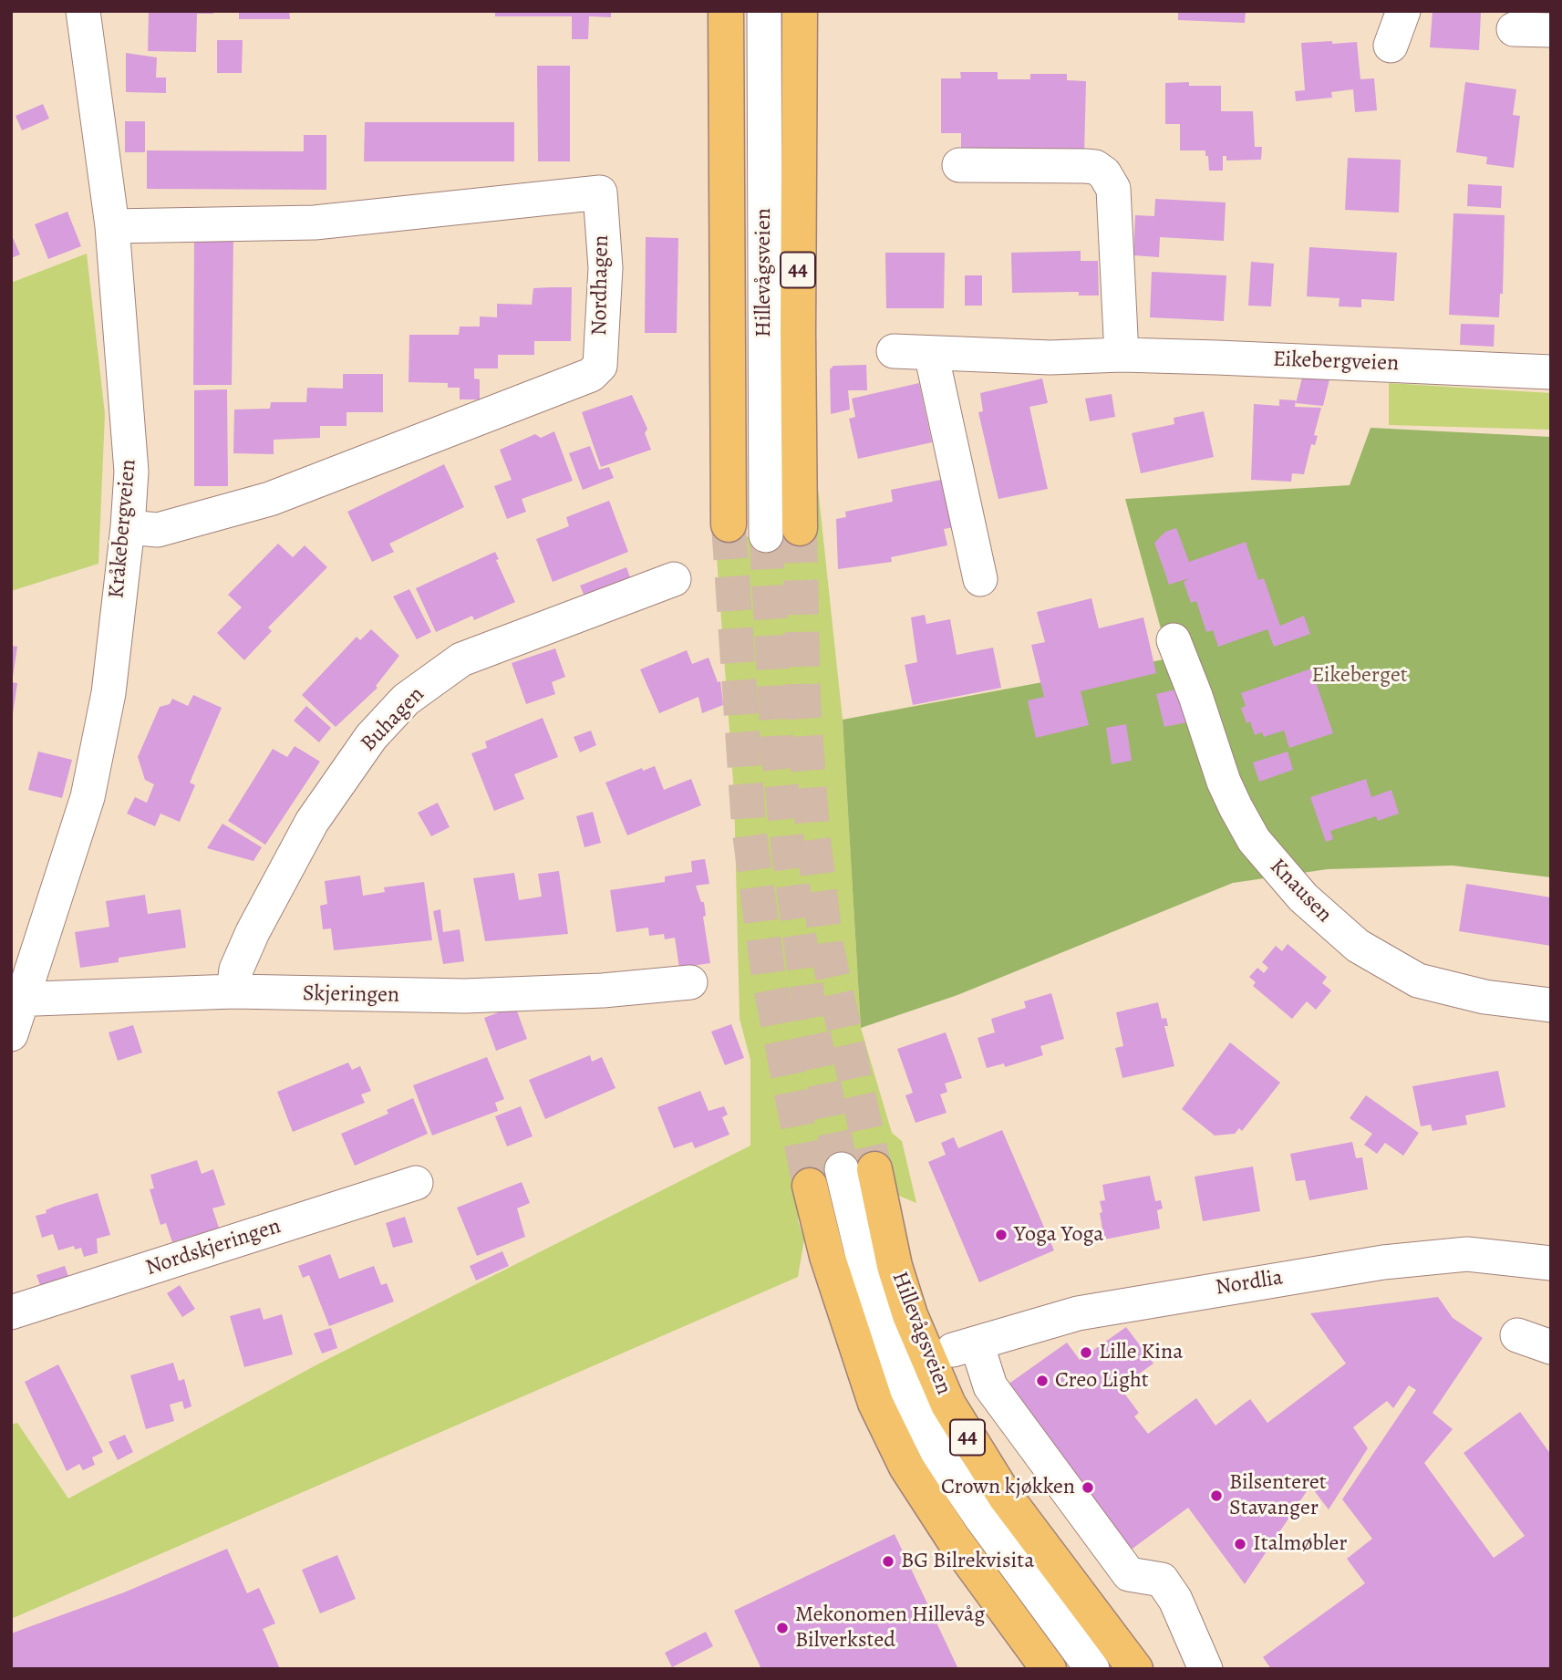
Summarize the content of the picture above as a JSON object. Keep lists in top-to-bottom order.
{
  "streets": {
    "main road": ["44", "Hillevågsveien"],
    "street": [
      "Nordhagen",
      "Eikebergveien",
      "Kråkebergveien",
      "Buhagen",
      "Knausen",
      "Skjeringen",
      "Nordskjeringen",
      "Nordlia"
    ]
  },
  "crossings": [
    ["Nordhagen", "Kråkebergveien"],
    ["Kråkebergveien", "Skjeringen"],
    ["Buhagen", "Skjeringen"]
  ],
  "parks": ["Eikeberget"],
  "places": [
    "Yoga Yoga",
    "Lille Kina",
    "Creo Light",
    "Crown kjøkken",
    "Bilsenteret Stavanger",
    "Italmøbler",
    "BG Bilrekvisita",
    "Mekonomen Hillevåg Bilverksted"
  ]
}
